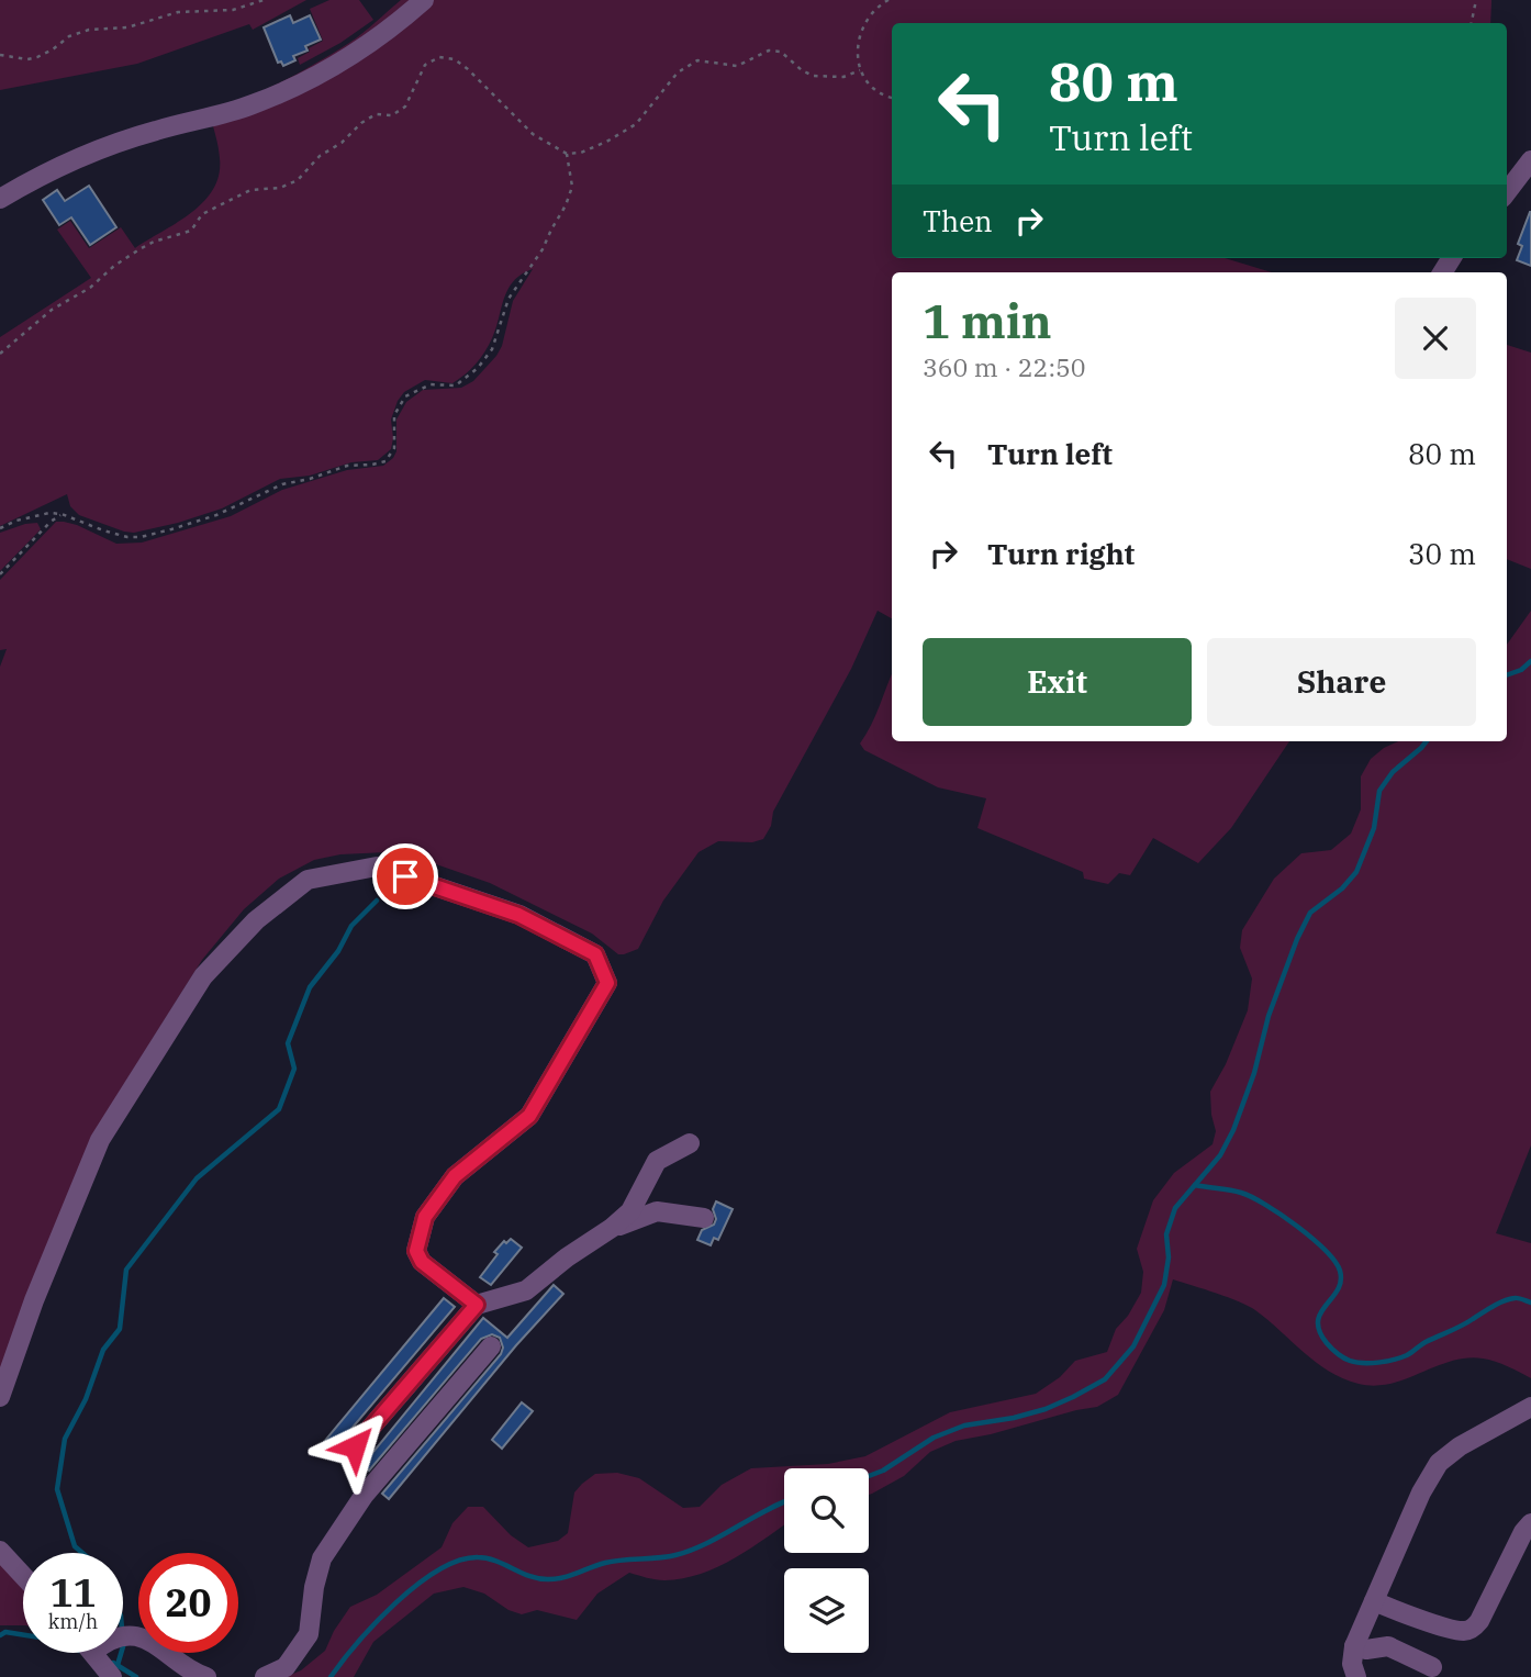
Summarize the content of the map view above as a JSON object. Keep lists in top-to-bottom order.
{
  "page": {
    "turn": ["80 m", "Turn left"],
    "then": "Then",
    "heading": ["1 min", "360 m · 22:50"],
    "list": [
      {
        "name": "Turn left",
        "value": "80 m"
      },
      {
        "name": "Turn right",
        "value": "30 m"
      }
    ],
    "buttons": ["Exit", "Share"],
    "speed": "11 km/h",
    "limit": "20"
  }
}
